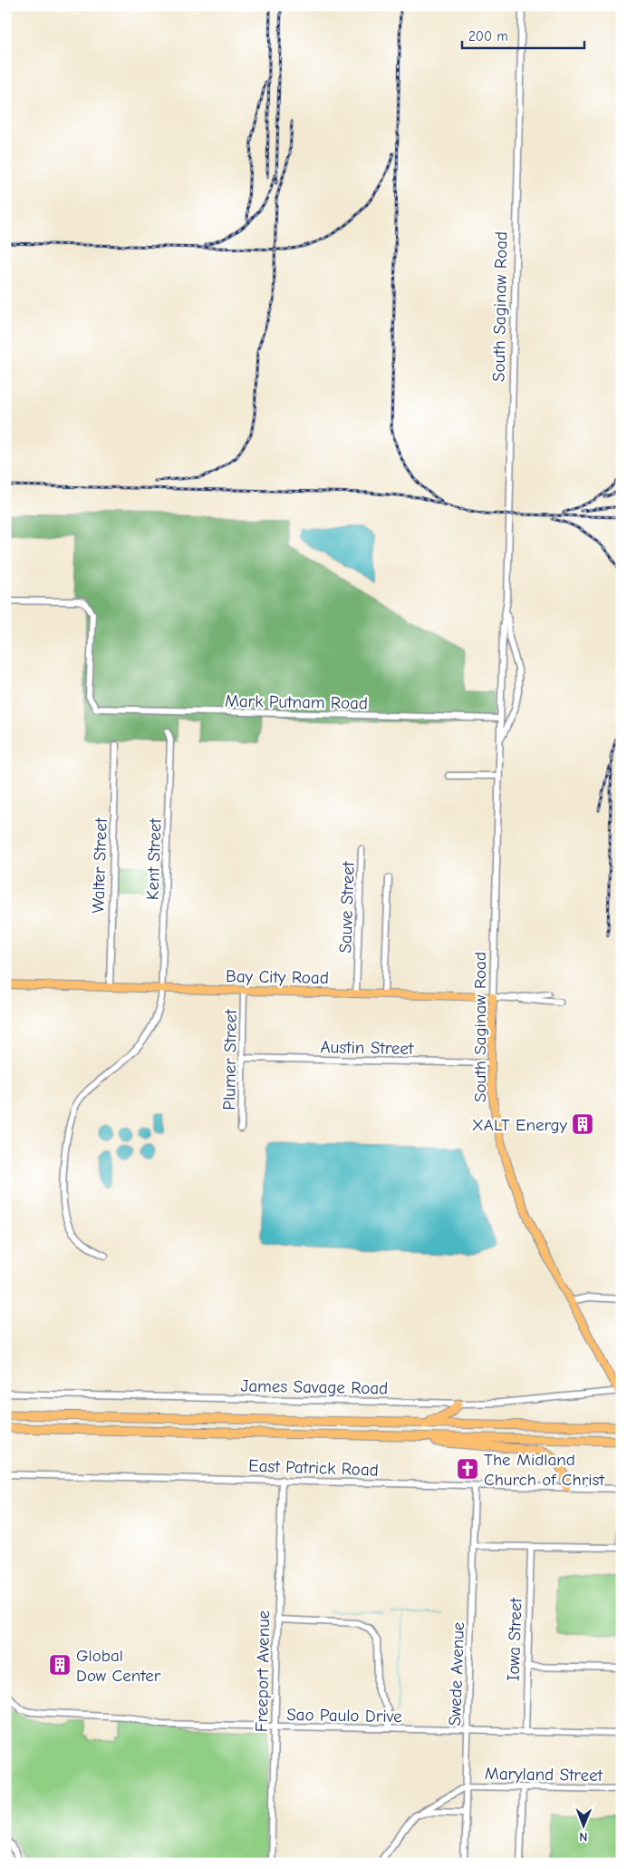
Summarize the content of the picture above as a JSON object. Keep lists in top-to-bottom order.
{
  "streets": {
    "main road": ["South Saginaw Road", "Bay City Road"],
    "street": [
      "Mark Putnam Road",
      "Kent Street",
      "Walter Street",
      "Sauve Street",
      "Austin Street",
      "Plumer Street",
      "James Savage Road",
      "East Patrick Road",
      "Iowa Street",
      "Freeport Avenue",
      "Swede Avenue",
      "Sao Paulo Drive",
      "Maryland Street"
    ]
  },
  "crossings": [
    ["South Saginaw Road", "Mark Putnam Road"],
    ["South Saginaw Road", "Bay City Road"],
    ["South Saginaw Road", "Austin Street"],
    ["South Saginaw Road", "James Savage Road"],
    ["Kent Street", "Bay City Road"],
    ["Walter Street", "Bay City Road"],
    ["Sauve Street", "Bay City Road"],
    ["Bay City Road", "Plumer Street"],
    ["Austin Street", "Plumer Street"],
    ["East Patrick Road", "Freeport Avenue"],
    ["East Patrick Road", "Swede Avenue"],
    ["Iowa Street", "Sao Paulo Drive"],
    ["Freeport Avenue", "Sao Paulo Drive"],
    ["Swede Avenue", "Sao Paulo Drive"],
    ["Swede Avenue", "Maryland Street"]
  ],
  "places": {
    "building": ["XALT Energy", "Global Dow Center"],
    "church": ["The Midland Church of Christ"]
  },
  "scale_bar": "200 m",
  "north": "bottom"
}
